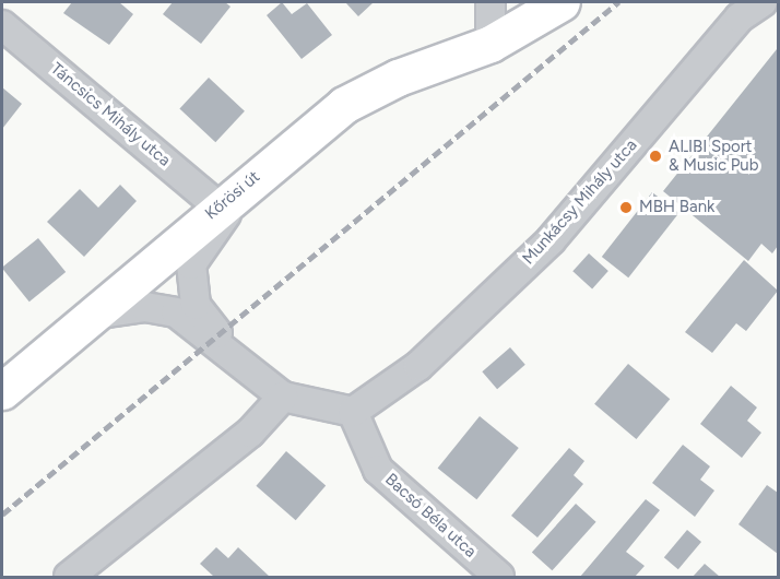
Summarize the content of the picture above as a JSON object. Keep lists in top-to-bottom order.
{
  "streets": {
    "main road": ["Kőrösi út"],
    "street": ["Táncsics Mihály utca", "Munkácsy Mihály utca", "Bacsó Béla utca"]
  },
  "crossings": [
    ["Táncsics Mihály utca", "Kőrösi út"],
    ["Munkácsy Mihály utca", "Bacsó Béla utca"]
  ],
  "places": ["ALIBI Sport & Music Pub", "MBH Bank"]
}
